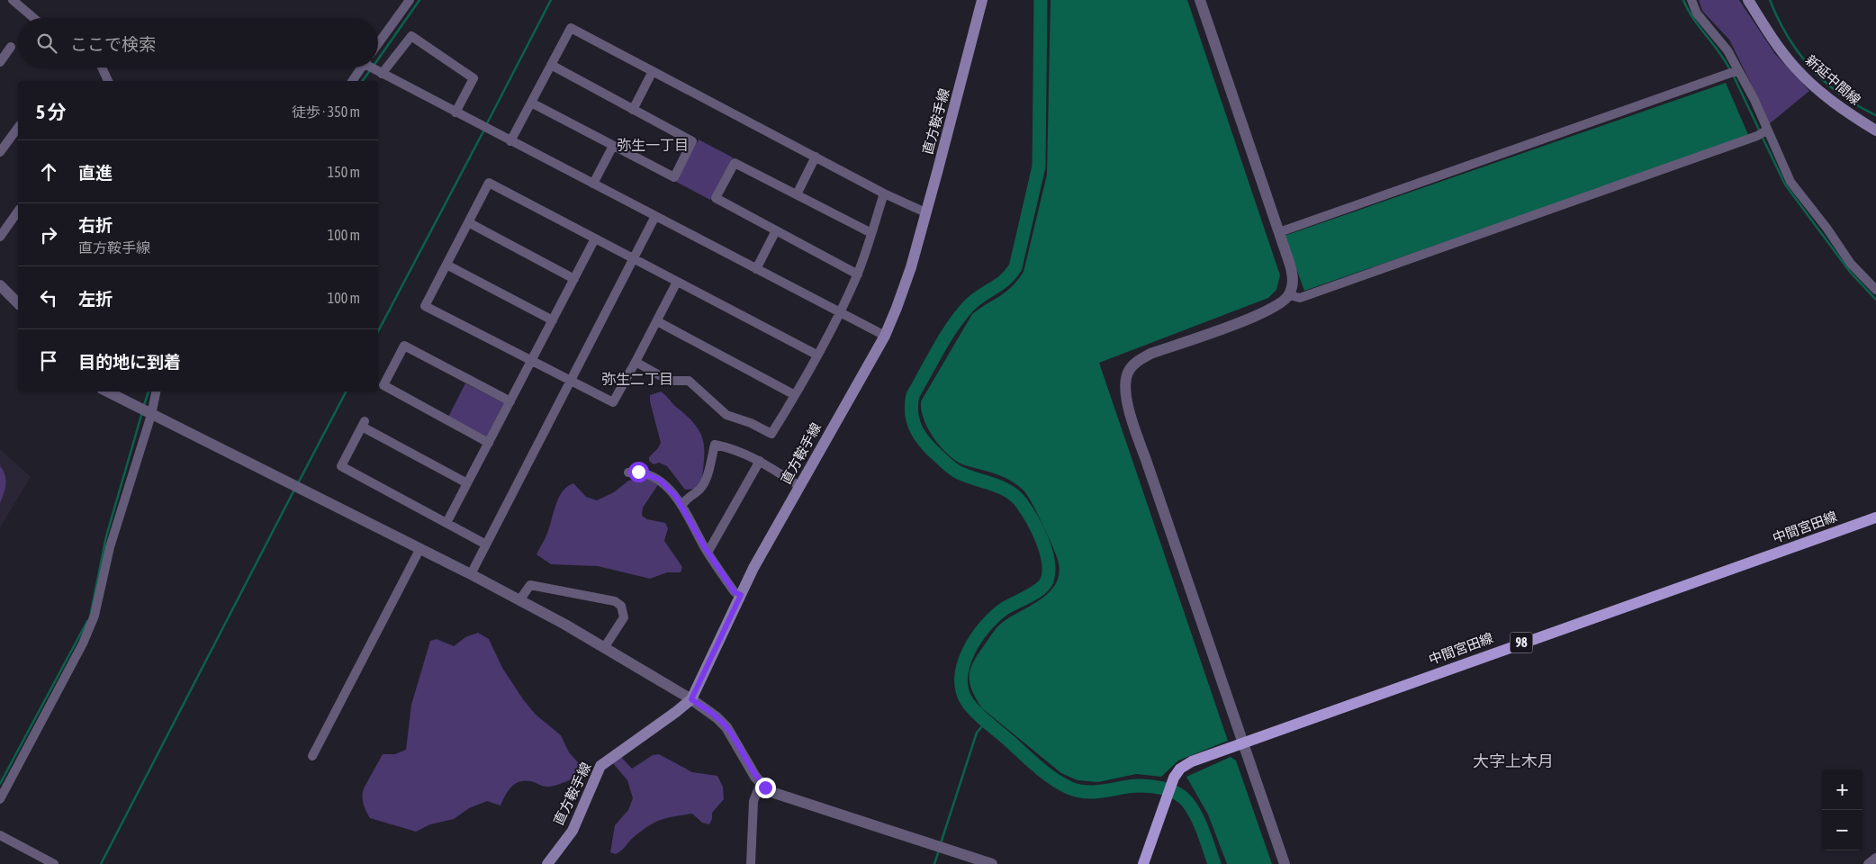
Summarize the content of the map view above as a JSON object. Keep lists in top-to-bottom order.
{
  "streets": {
    "main road": [
      "新延中間線",
      "直方鞍手線",
      "中間宮田線",
      "98"
    ]
  },
  "districts": ["弥生一丁目", "弥生二丁目", "大字上木月"],
  "page": {
    "search": "ここで検索",
    "heading": ["5 分", "徒歩 · 350 m"],
    "list": [
      ["直進", "150 m"],
      ["右折", "直方鞍手線", "100 m"],
      ["左折", "100 m"],
      "目的地に到着"
    ],
    "map_buttons": ["+", "−"]
  }
}
